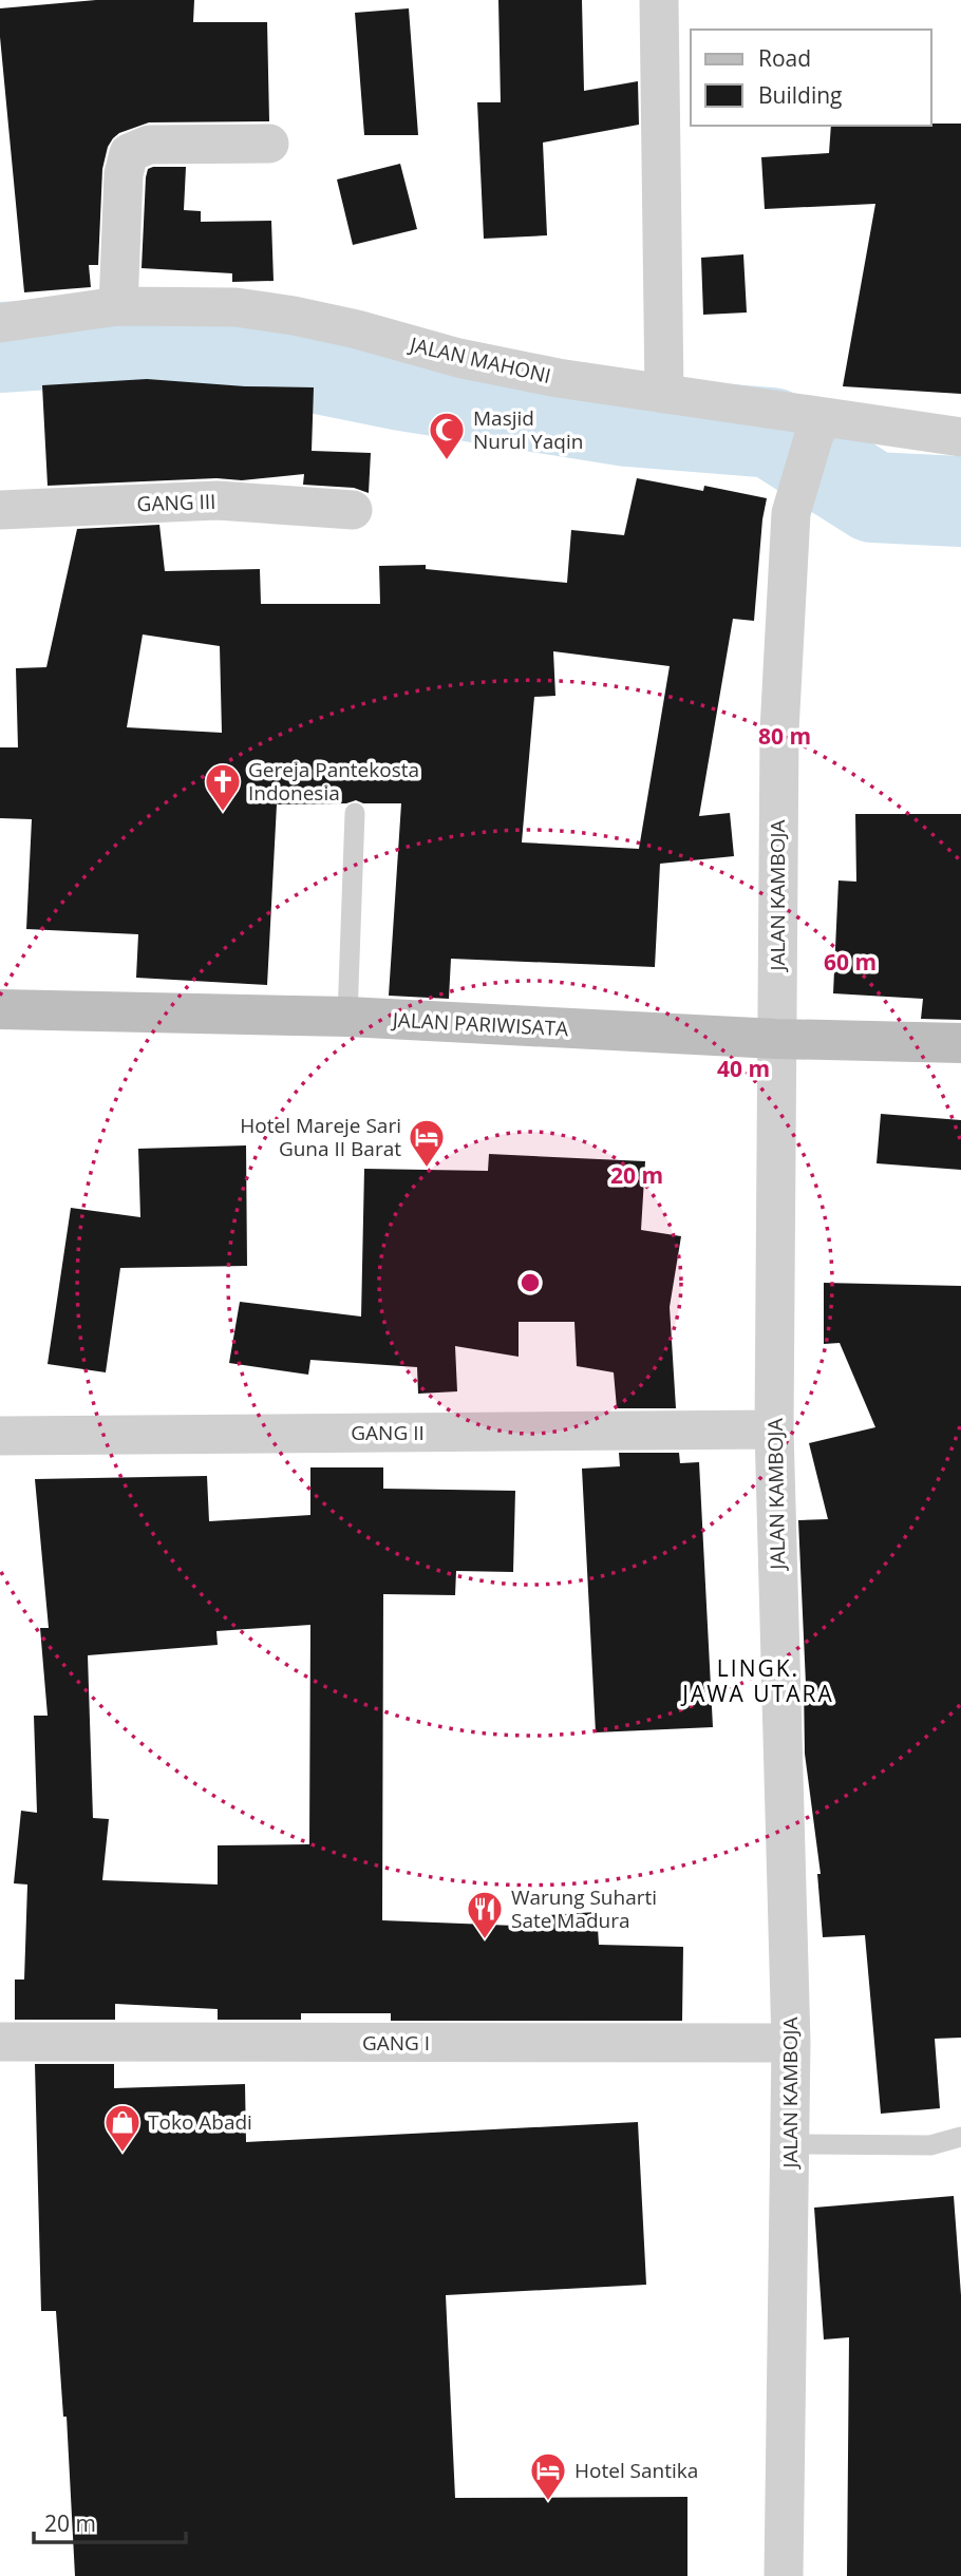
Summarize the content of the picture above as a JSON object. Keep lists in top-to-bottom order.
{
  "streets": {
    "street": [
      "JALAN MAHONI",
      "GANG III",
      "JALAN KAMBOJA",
      "JALAN PARIWISATA",
      "GANG II",
      "GANG I"
    ]
  },
  "crossings": [
    ["JALAN MAHONI", "JALAN KAMBOJA"],
    ["JALAN KAMBOJA", "JALAN PARIWISATA"],
    ["JALAN KAMBOJA", "GANG II"],
    ["JALAN KAMBOJA", "GANG I"]
  ],
  "districts": ["LINGK. JAWA UTARA"],
  "places": {
    "mosque": ["Masjid Nurul Yaqin"],
    "church": ["Gereja Pantekosta Indonesia"],
    "hotel": ["Hotel Mareje Sari Guna II Barat", "Hotel Santika"],
    "restaurant": ["Warung Suharti Sate Madura"],
    "shop": ["Toko Abadi"]
  },
  "legend": ["Road", "Building"],
  "scale_bar": "20 m",
  "rings": [
    "80 m",
    "60 m",
    "40 m",
    "20 m"
  ]
}
